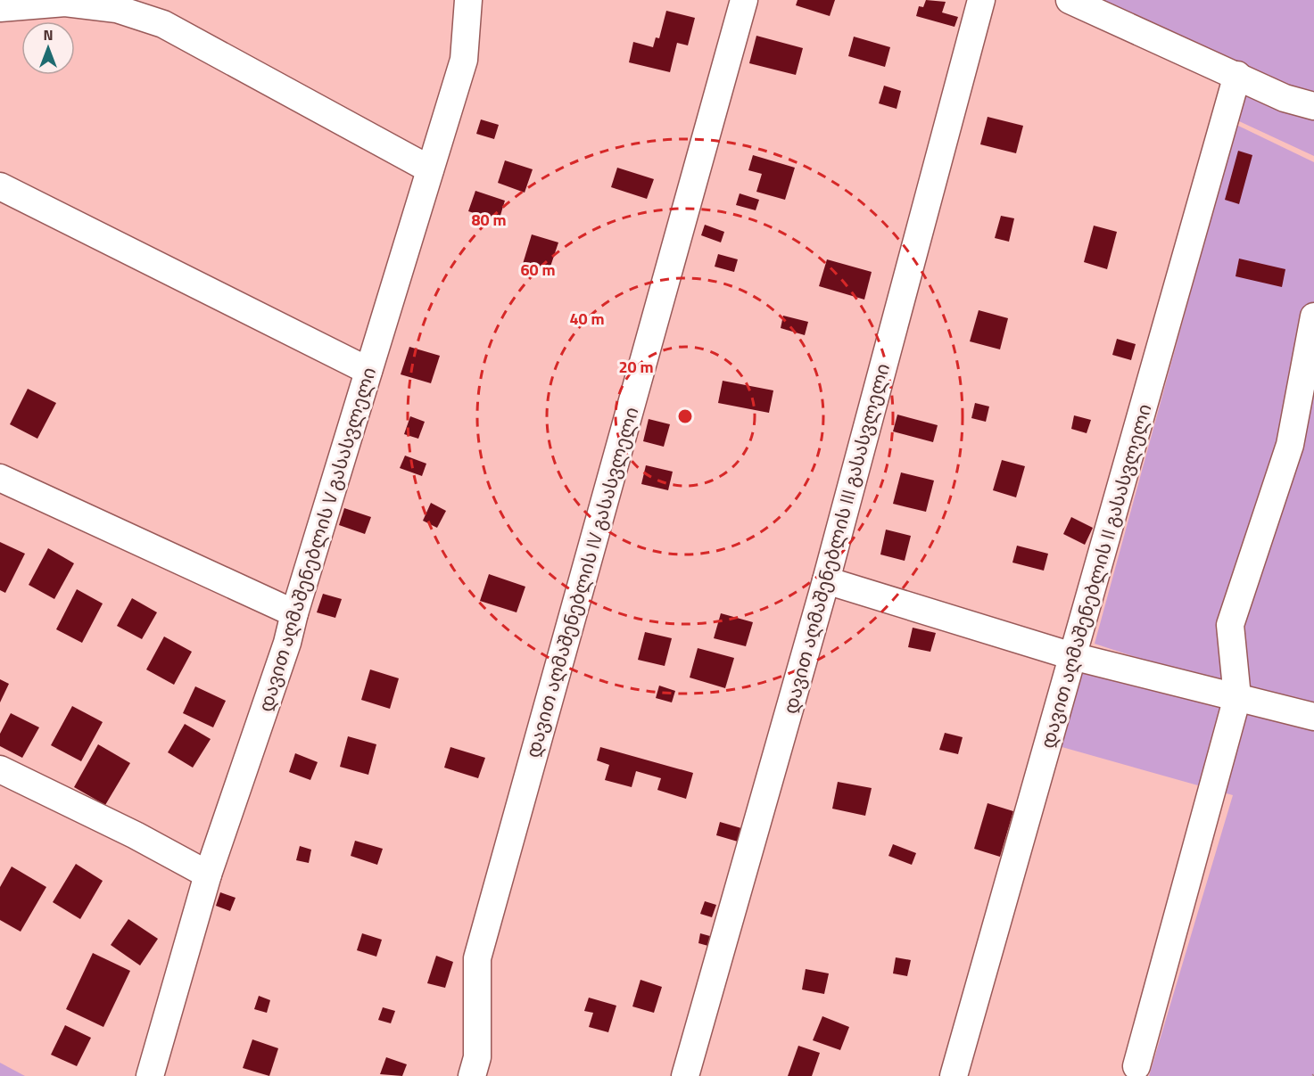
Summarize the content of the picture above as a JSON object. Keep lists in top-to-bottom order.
{
  "streets": {
    "street": [
      "დავით აღმაშენებლის III გასასვლელი",
      "დავით აღმაშენებლის V გასასვლელი",
      "დავით აღმაშენებლის II გასასვლელი",
      "დავით აღმაშენებლის IV გასასვლელი"
    ]
  },
  "north": "top",
  "rings": [
    "80 m",
    "60 m",
    "40 m",
    "20 m"
  ]
}
